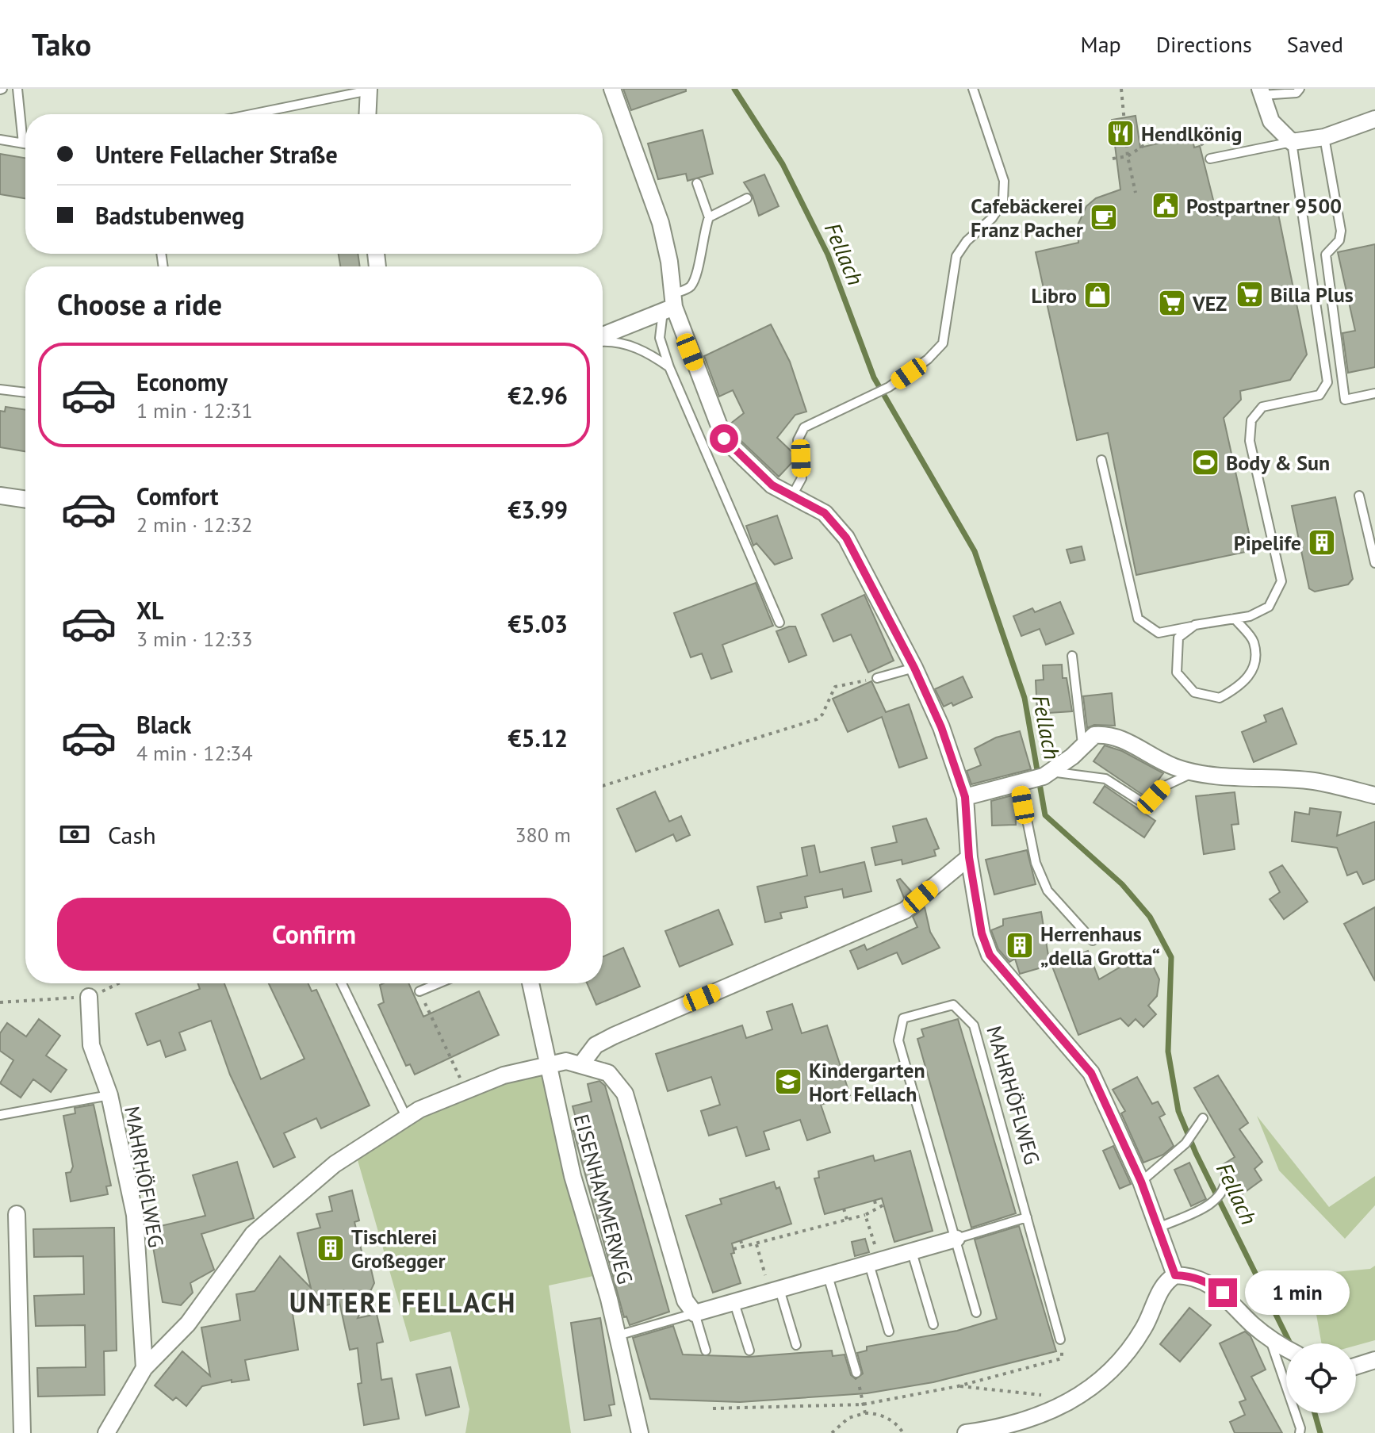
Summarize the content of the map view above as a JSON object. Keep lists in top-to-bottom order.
{
  "streets": {
    "street": ["MAHRHÖFLWEG", "EISENHAMMERWEG"]
  },
  "districts": ["UNTERE FELLACH"],
  "water": ["Fellach"],
  "places": {
    "restaurant": ["Hendlkönig"],
    "public building": ["Postpartner 9500"],
    "cafe": ["Cafebäckerei Franz Pacher"],
    "supermarket": ["Billa Plus", "VEZ"],
    "shop": ["Libro"],
    "sports": ["Body & Sun"],
    "building": ["Pipelife", "Herrenhaus „della Grotta“", "Tischlerei Großegger"],
    "school or university": ["Kindergarten Hort Fellach"]
  },
  "page": {
    "header": "Tako",
    "nav": ["Map", "Directions", "Saved"],
    "banner": ["Untere Fellacher Straße", "Badstubenweg"],
    "heading": "Choose a ride",
    "list": [
      {
        "name": "Economy",
        "note": "1 min · 12:31",
        "value": "€2.96"
      },
      {
        "name": "Comfort",
        "note": "2 min · 12:32",
        "value": "€3.99"
      },
      {
        "name": "XL",
        "note": "3 min · 12:33",
        "value": "€5.03"
      },
      {
        "name": "Black",
        "note": "4 min · 12:34",
        "value": "€5.12"
      }
    ],
    "pay": ["Cash", "380 m"],
    "buttons": "Confirm",
    "bubble": "1 min"
  }
}
